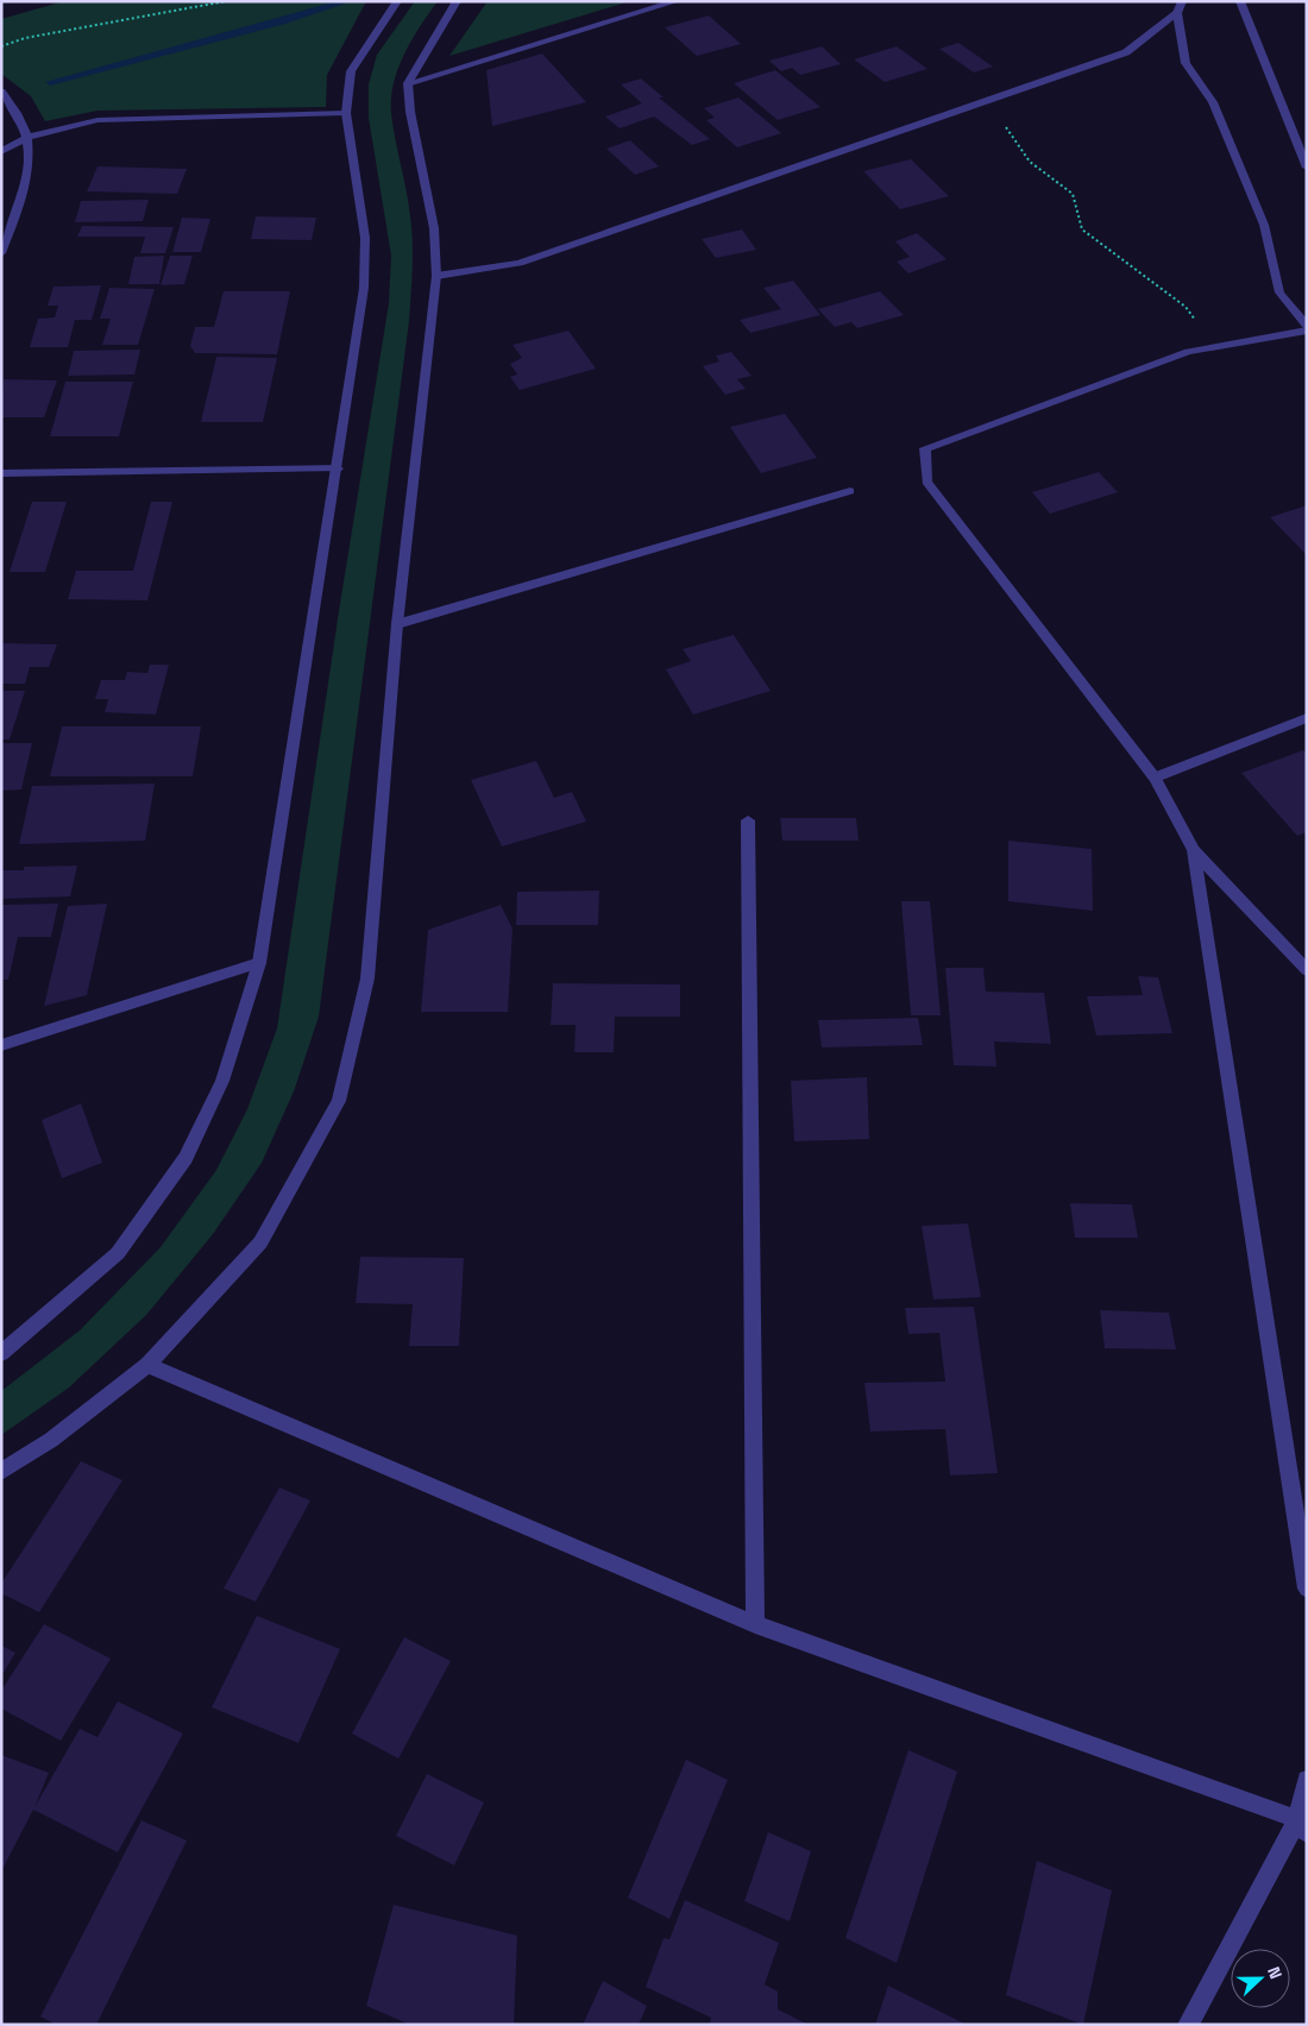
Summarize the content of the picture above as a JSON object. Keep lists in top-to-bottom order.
{
  "north": "right"
}
